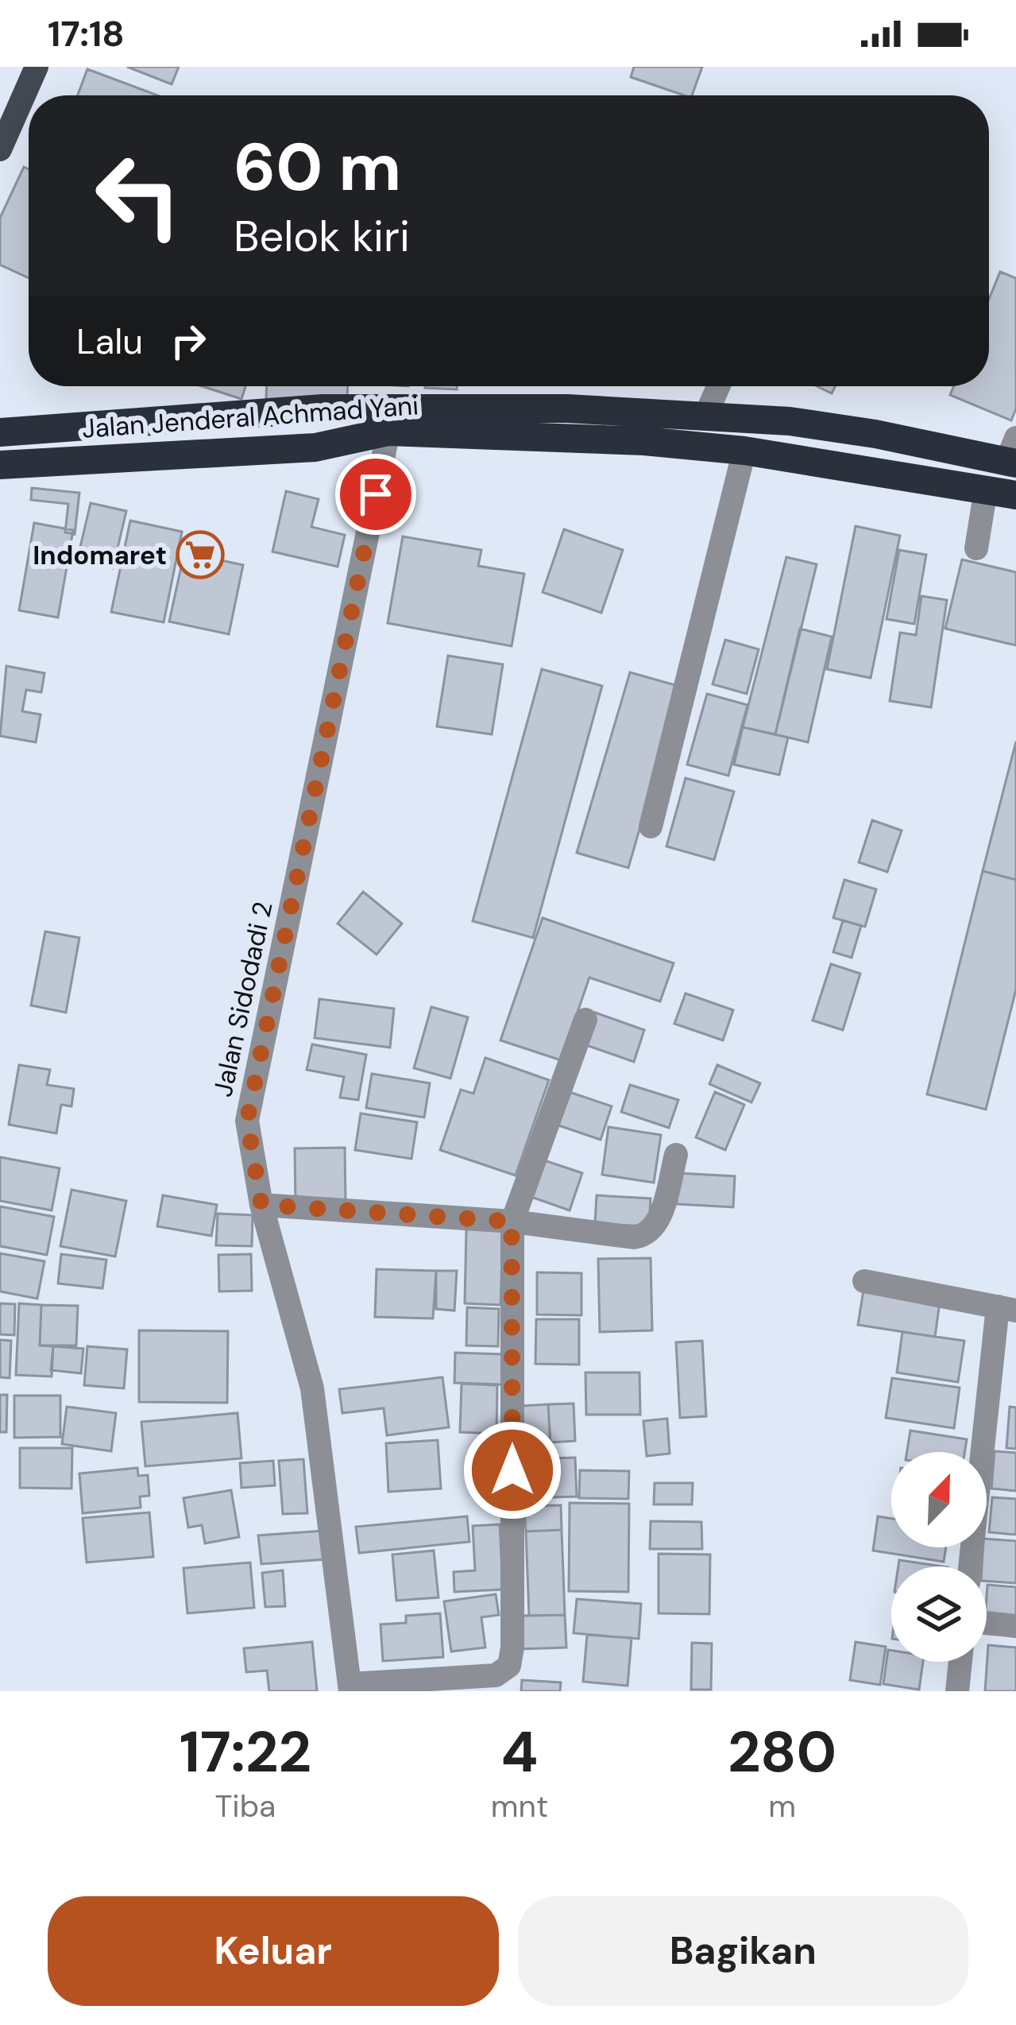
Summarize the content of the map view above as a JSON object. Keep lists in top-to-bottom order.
{
  "streets": {
    "highway": ["Jalan Jenderal Achmad Yani"],
    "street": ["Jalan Sidodadi 2"]
  },
  "crossings": [
    ["Jalan Jenderal Achmad Yani", "Jalan Sidodadi 2"]
  ],
  "places": {
    "supermarket": ["Indomaret"]
  },
  "north": "top right",
  "page": {
    "status": "17:18",
    "turn": ["60 m", "Belok kiri"],
    "then": "Lalu",
    "eta": [
      "17:22",
      "Tiba",
      "4",
      "mnt",
      "280",
      "m"
    ],
    "buttons": ["Keluar", "Bagikan"]
  }
}
